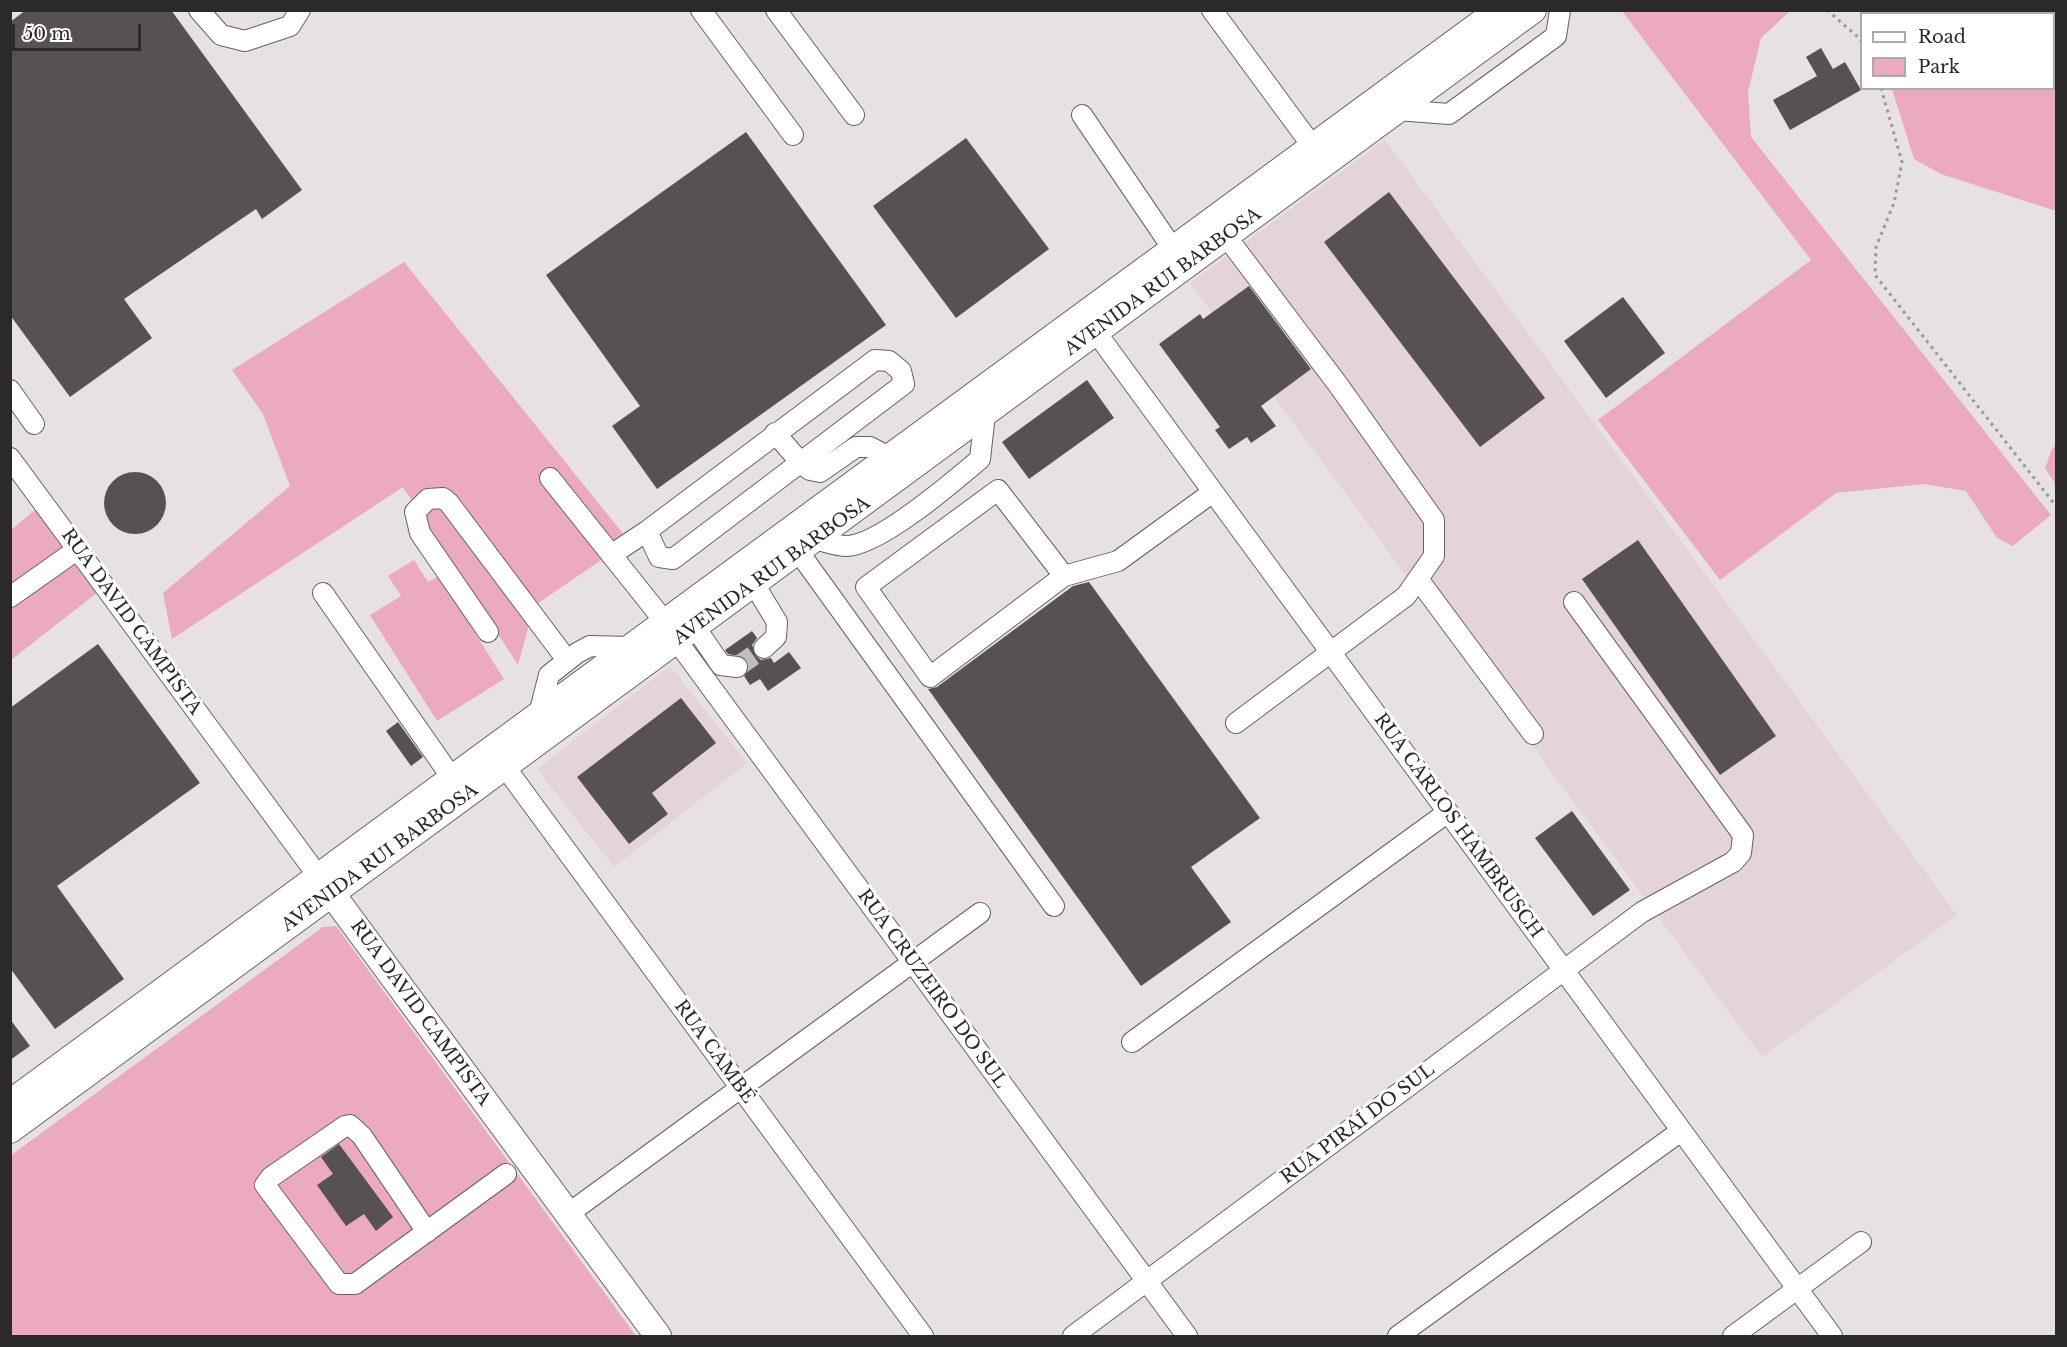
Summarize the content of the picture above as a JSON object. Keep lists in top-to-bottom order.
{
  "streets": {
    "main road": ["AVENIDA RUI BARBOSA", "RUA DAVID CAMPISTA"],
    "street": [
      "RUA CARLOS HAMBRUSCH",
      "RUA CRUZEIRO DO SUL",
      "RUA CAMBÉ",
      "RUA PIRAÍ DO SUL"
    ]
  },
  "crossings": [
    ["AVENIDA RUI BARBOSA", "RUA DAVID CAMPISTA"],
    ["AVENIDA RUI BARBOSA", "RUA CARLOS HAMBRUSCH"],
    ["AVENIDA RUI BARBOSA", "RUA CRUZEIRO DO SUL"],
    ["AVENIDA RUI BARBOSA", "RUA CAMBÉ"],
    ["RUA CARLOS HAMBRUSCH", "RUA PIRAÍ DO SUL"],
    ["RUA CRUZEIRO DO SUL", "RUA PIRAÍ DO SUL"]
  ],
  "legend": ["Road", "Park"],
  "scale_bar": "50 m"
}
